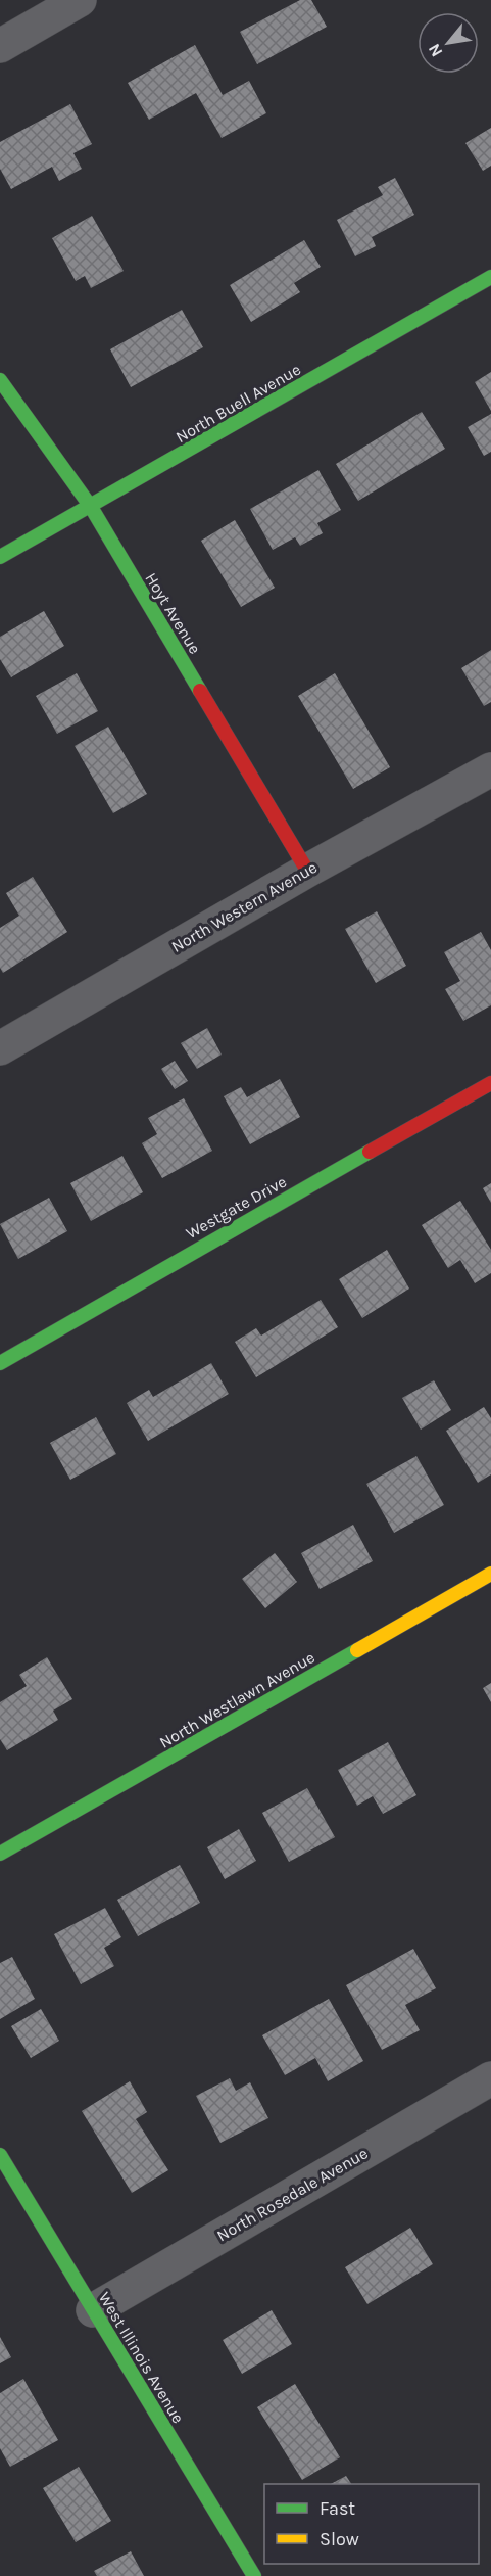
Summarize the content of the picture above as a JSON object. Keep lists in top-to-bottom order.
{
  "streets": {
    "street": [
      "North Buell Avenue",
      "Hoyt Avenue",
      "North Western Avenue",
      "Westgate Drive",
      "North Westlawn Avenue",
      "North Rosedale Avenue",
      "West Illinois Avenue"
    ]
  },
  "crossings": [
    ["North Buell Avenue", "Hoyt Avenue"],
    ["Hoyt Avenue", "North Western Avenue"],
    ["North Rosedale Avenue", "West Illinois Avenue"]
  ],
  "legend": ["Fast", "Slow"],
  "north": "bottom left"
}
